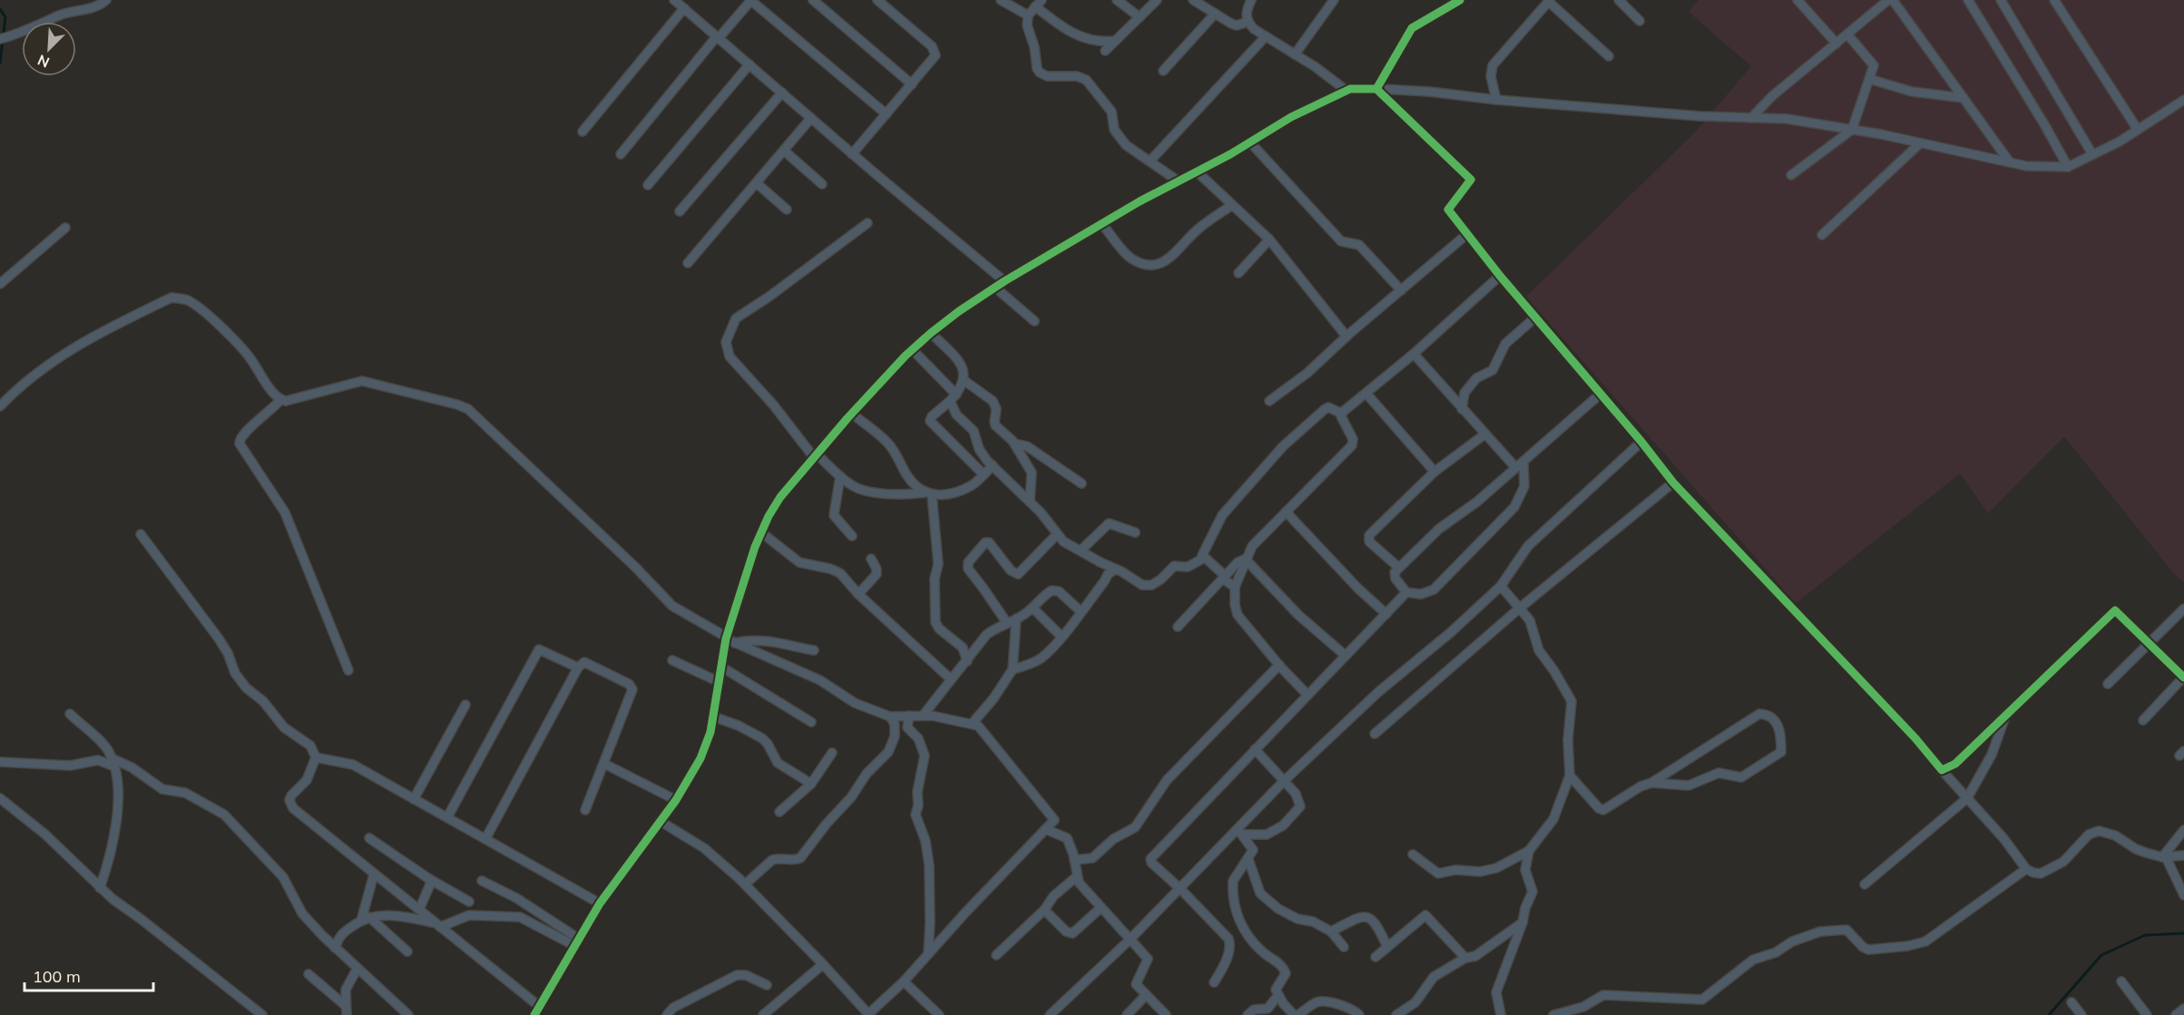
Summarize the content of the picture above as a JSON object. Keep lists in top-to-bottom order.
{
  "scale_bar": "100 m",
  "north": "bottom left"
}
